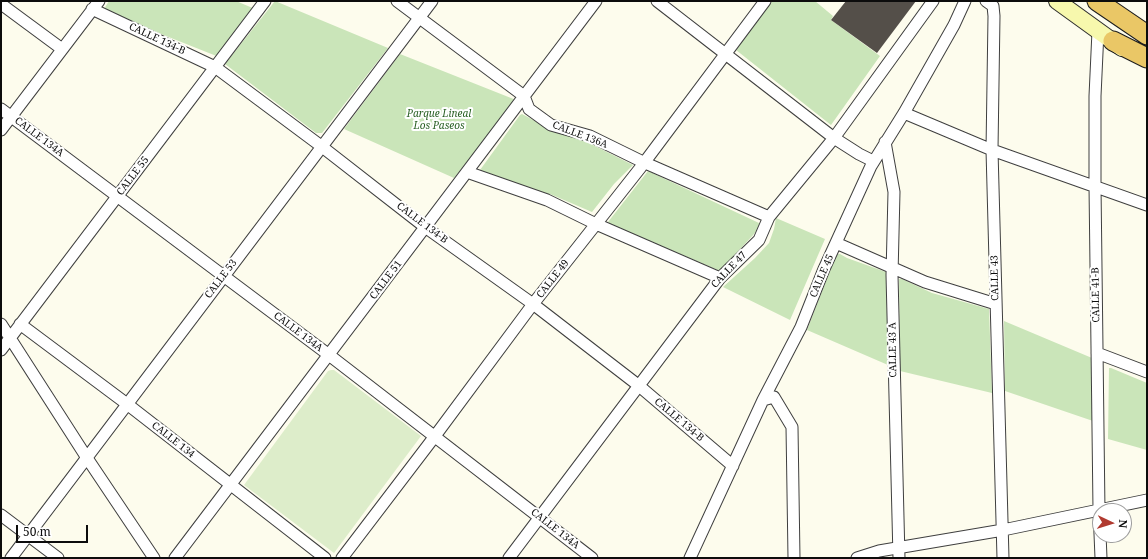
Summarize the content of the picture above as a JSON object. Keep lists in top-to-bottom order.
{
  "streets": {
    "street": [
      "CALLE 134-B",
      "CALLE 136A",
      "CALLE 134A",
      "CALLE 55",
      "CALLE 47",
      "CALLE 45",
      "CALLE 43",
      "CALLE 53",
      "CALLE 49",
      "CALLE 51",
      "CALLE 41-B",
      "CALLE 43 A",
      "CALLE 134"
    ]
  },
  "crossings": [
    ["CALLE 134-B", "CALLE 55"],
    ["CALLE 134-B", "CALLE 47"],
    ["CALLE 134-B", "CALLE 45"],
    ["CALLE 134-B", "CALLE 53"],
    ["CALLE 134-B", "CALLE 49"],
    ["CALLE 134-B", "CALLE 51"],
    ["CALLE 136A", "CALLE 47"],
    ["CALLE 136A", "CALLE 53"],
    ["CALLE 136A", "CALLE 49"],
    ["CALLE 136A", "CALLE 51"],
    ["CALLE 134A", "CALLE 55"],
    ["CALLE 134A", "CALLE 47"],
    ["CALLE 134A", "CALLE 53"],
    ["CALLE 134A", "CALLE 49"],
    ["CALLE 134A", "CALLE 51"],
    ["CALLE 55", "CALLE 134"],
    ["CALLE 45", "CALLE 43 A"],
    ["CALLE 53", "CALLE 134"],
    ["CALLE 51", "CALLE 134"]
  ],
  "parks": ["Parque Lineal Los Paseos"],
  "scale_bar": "50 m",
  "north": "right"
}
